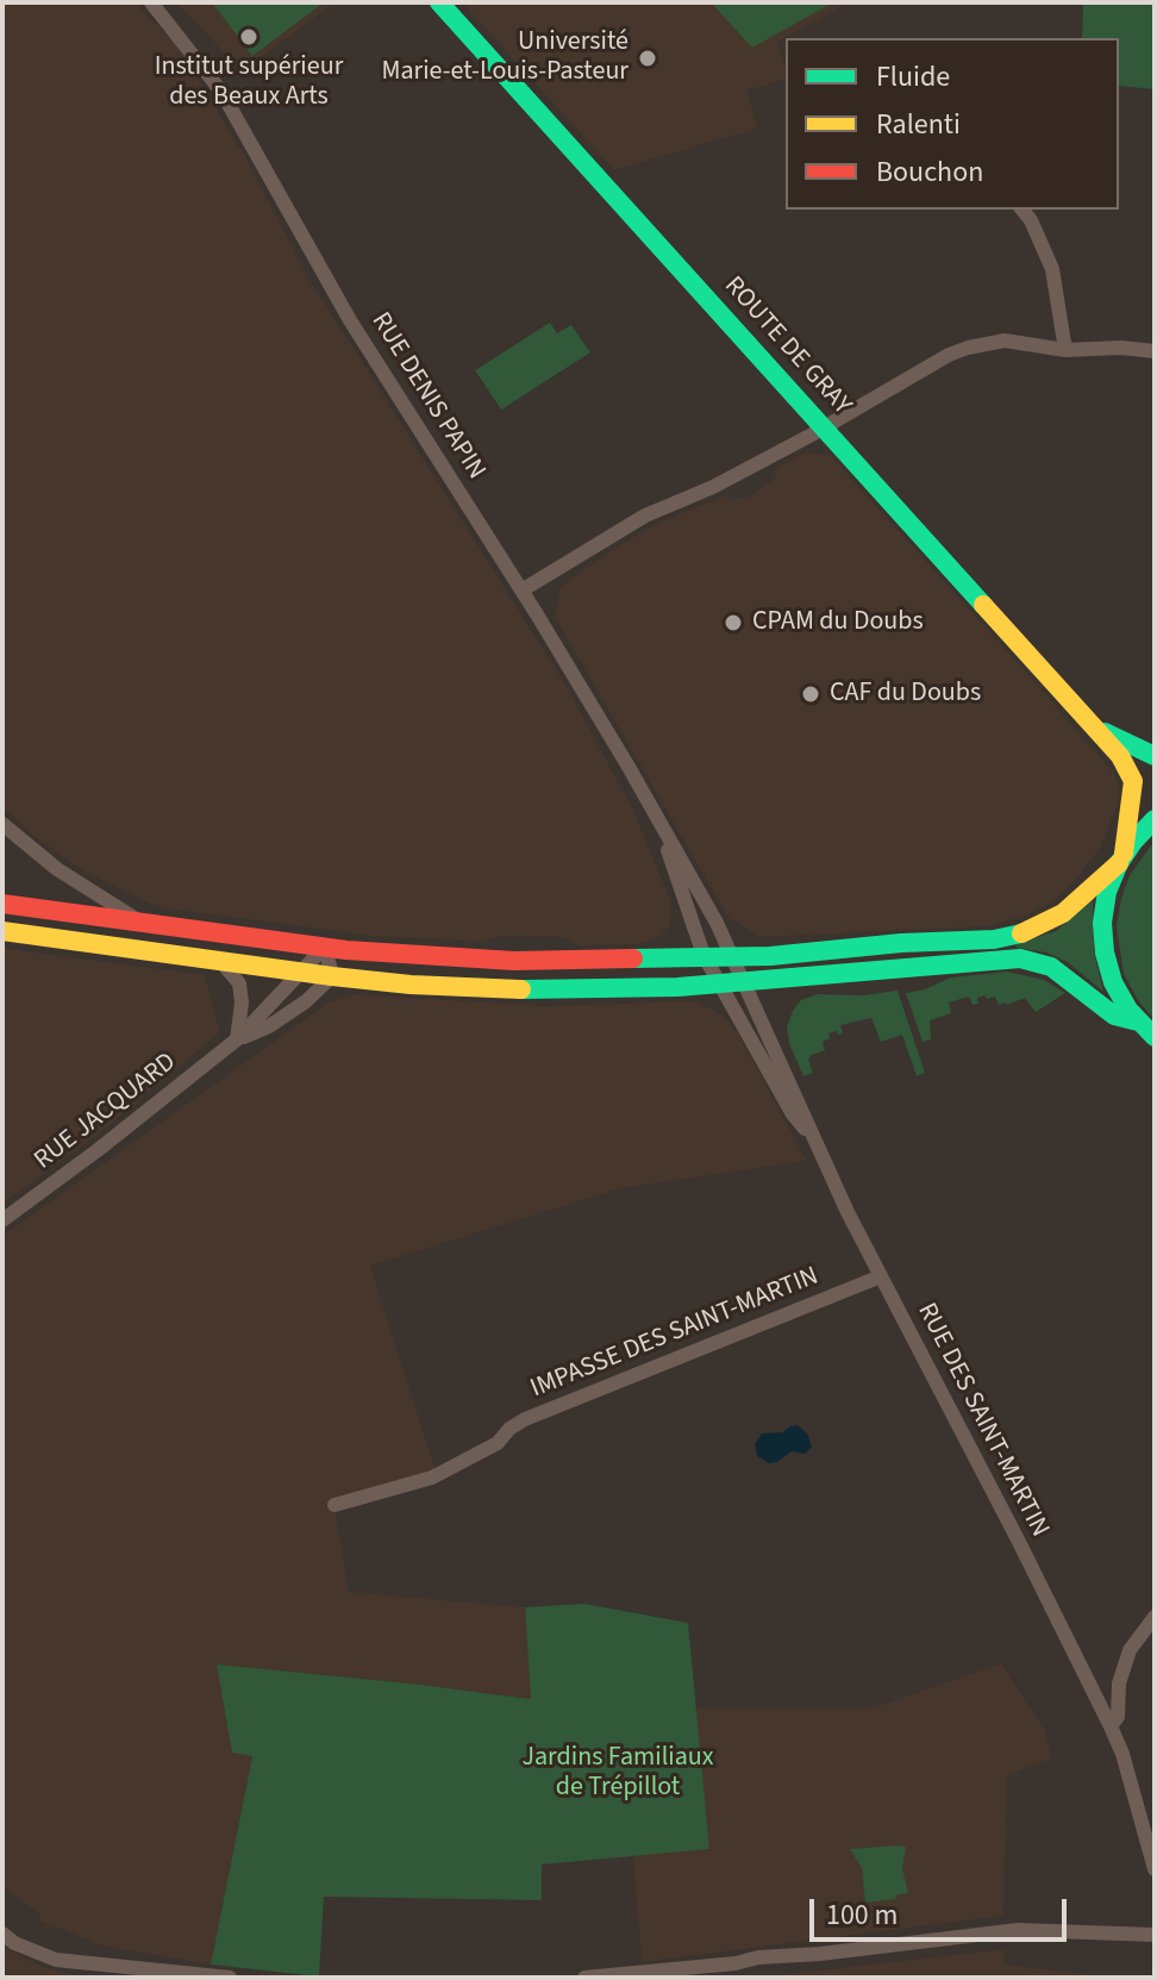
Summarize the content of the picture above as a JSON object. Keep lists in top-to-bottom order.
{
  "streets": {
    "main road": ["ROUTE DE GRAY"],
    "street": [
      "RUE DENIS PAPIN",
      "RUE JACQUARD",
      "IMPASSE DES SAINT-MARTIN",
      "RUE DES SAINT-MARTIN"
    ]
  },
  "crossings": [
    ["RUE DENIS PAPIN", "RUE DES SAINT-MARTIN"],
    ["IMPASSE DES SAINT-MARTIN", "RUE DES SAINT-MARTIN"]
  ],
  "parks": ["Jardins Familiaux de Trépillot"],
  "places": [
    "Institut supérieur des Beaux Arts",
    "Université Marie-et-Louis-Pasteur",
    "CPAM du Doubs",
    "CAF du Doubs"
  ],
  "legend": ["Fluide", "Ralenti", "Bouchon"],
  "scale_bar": "100 m"
}
